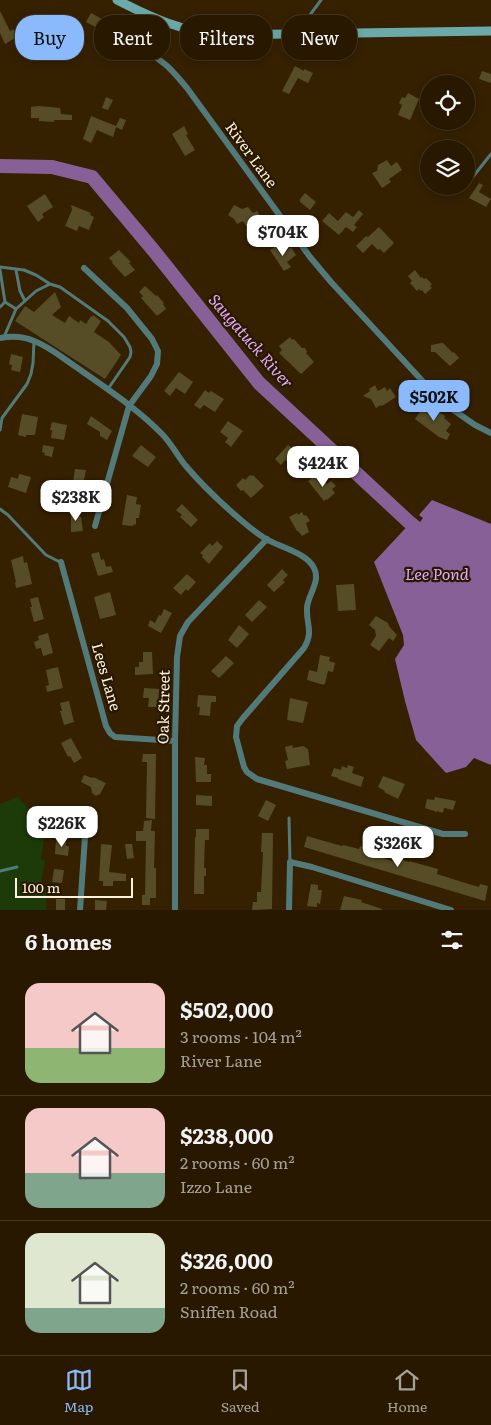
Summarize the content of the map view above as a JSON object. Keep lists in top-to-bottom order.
{
  "streets": {
    "street": ["River Lane", "Lees Lane", "Oak Street"]
  },
  "crossings": [
    ["Lees Lane", "Oak Street"]
  ],
  "water": ["Saugatuck River", "Lee Pond"],
  "scale_bar": "100 m",
  "page": {
    "chip": [
      "Buy",
      "Rent",
      "Filters",
      "New"
    ],
    "price": [
      "$704K",
      "$502K",
      "$424K",
      "$238K",
      "$226K",
      "$326K"
    ],
    "scale": "100 m",
    "heading": "6 homes",
    "list": [
      {
        "name": "$502,000",
        "note": "3 rooms · 104 m² · River Lane"
      },
      {
        "name": "$238,000",
        "note": "2 rooms · 60 m² · Izzo Lane"
      },
      {
        "name": "$326,000",
        "note": "2 rooms · 60 m² · Sniffen Road"
      }
    ],
    "tabs": ["Map", "Saved", "Home"]
  }
}
